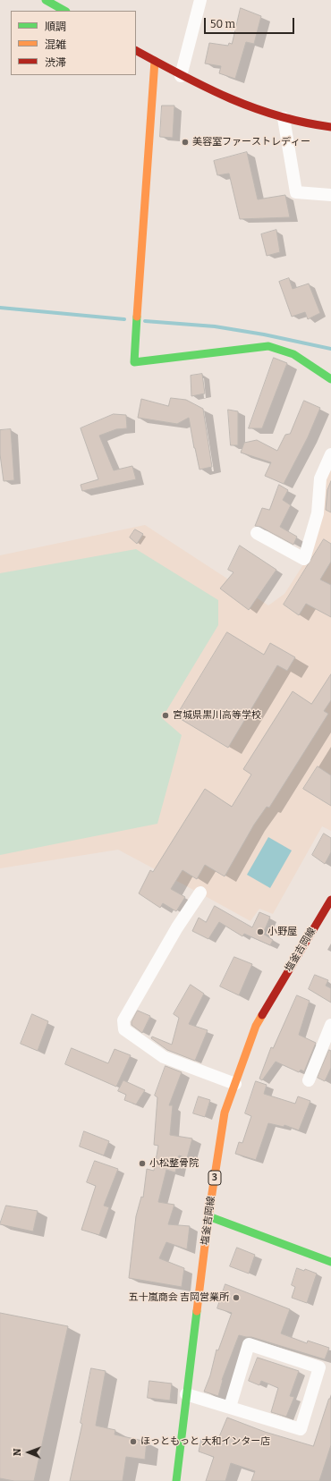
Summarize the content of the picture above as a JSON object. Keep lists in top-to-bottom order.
{
  "streets": {
    "street": ["塩釜吉岡線", "3"]
  },
  "places": [
    "美容室ファーストレディー",
    "宮城県黒川高等学校",
    "小野屋",
    "小松整骨院",
    "五十嵐商会 吉岡営業所",
    "ほっともっと 大和インター店"
  ],
  "legend": ["順調", "混雑", "渋滞"],
  "scale_bar": "50 m",
  "north": "left"
}
